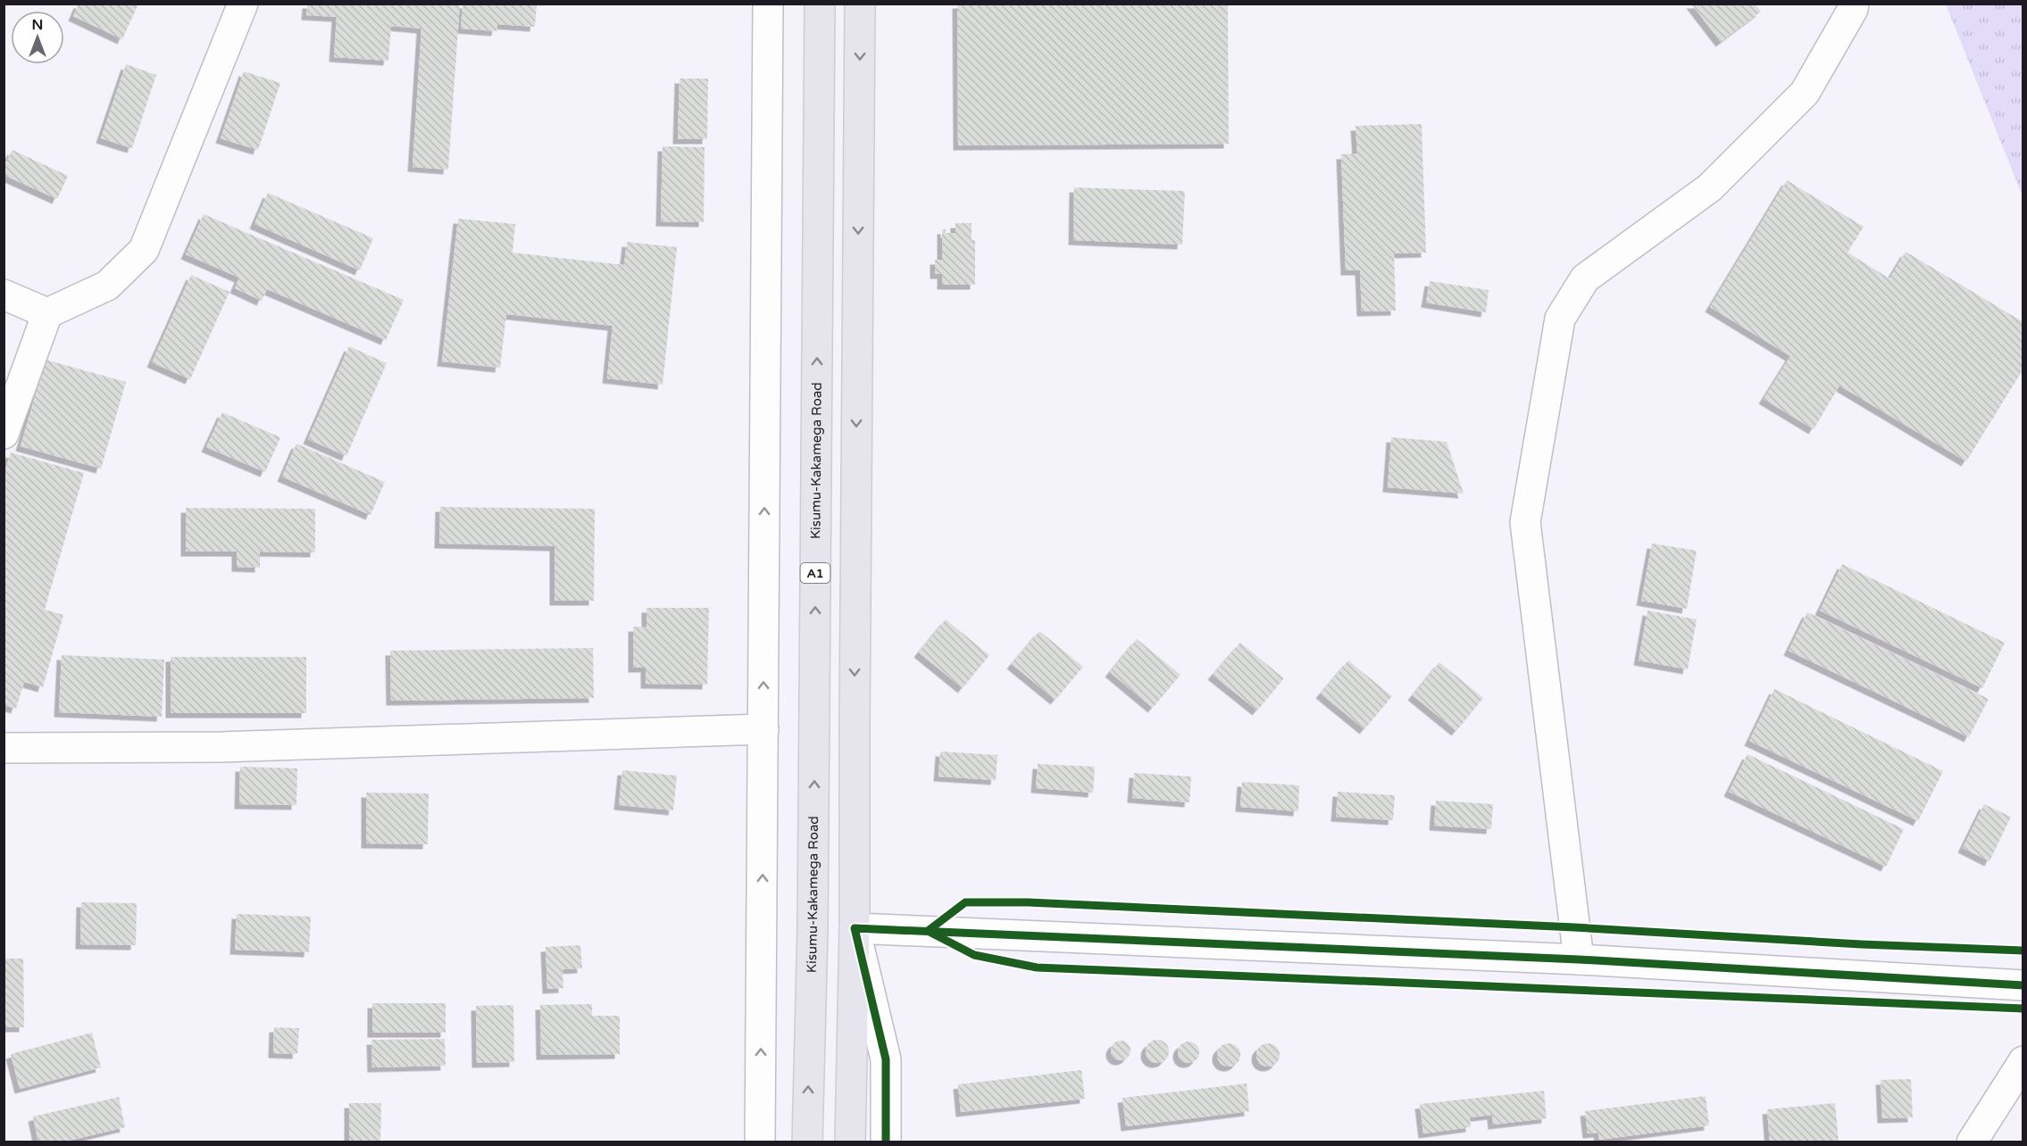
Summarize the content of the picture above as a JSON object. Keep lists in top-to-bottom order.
{
  "streets": {
    "highway": ["Kisumu-Kakamega Road", "A1"]
  },
  "north": "top"
}
